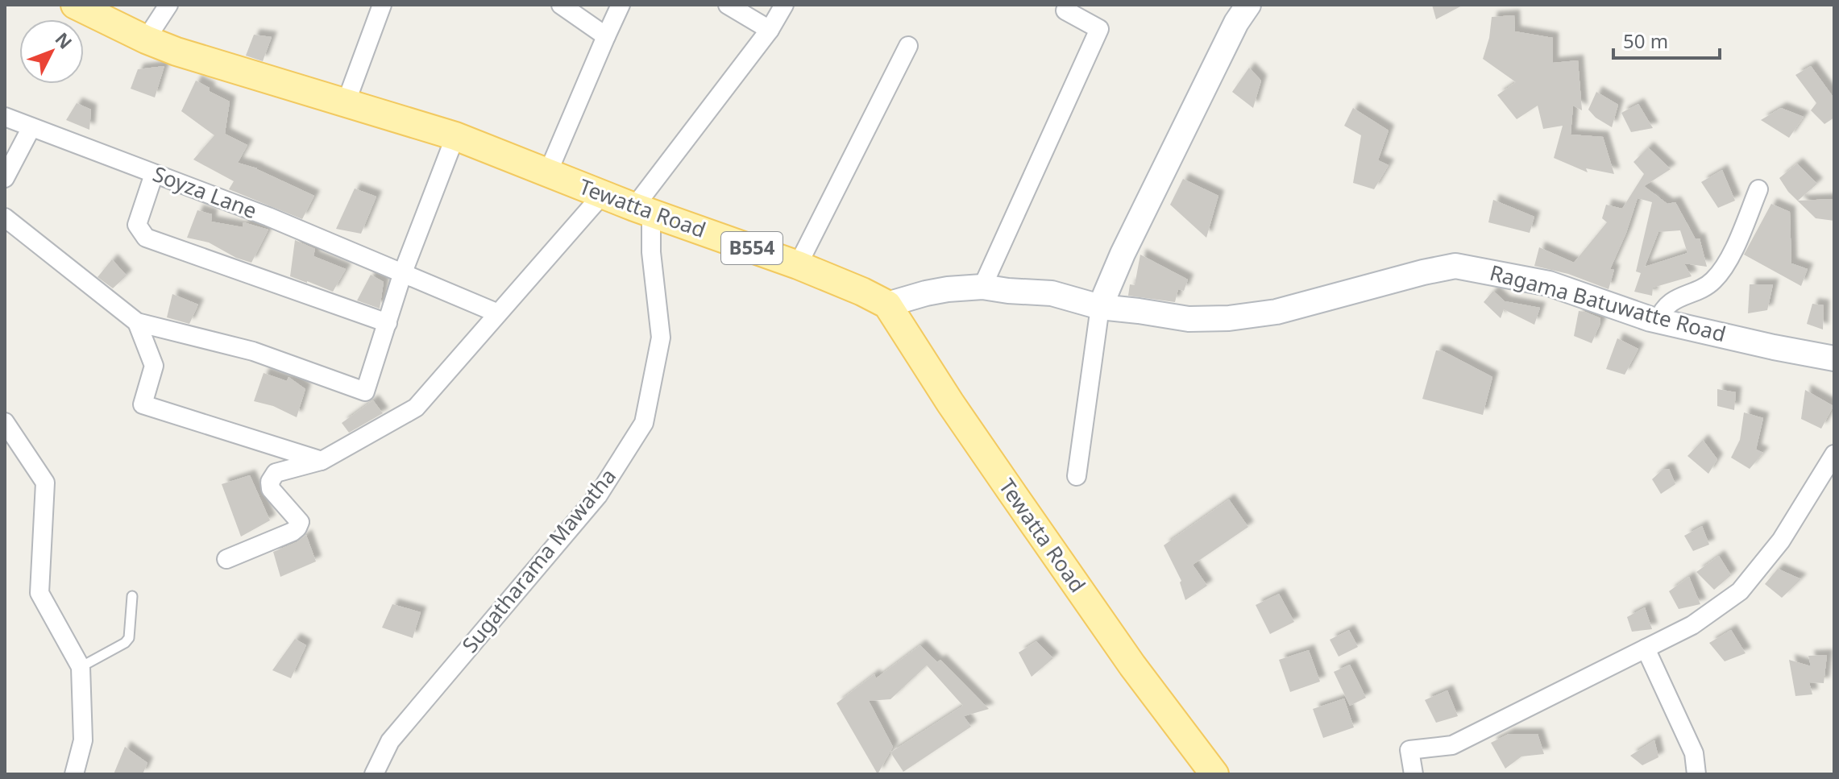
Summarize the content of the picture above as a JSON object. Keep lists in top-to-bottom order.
{
  "streets": {
    "main road": ["Tewatta Road", "B554"],
    "street": ["Soyza Lane", "Ragama Batuwatte Road", "Sugatharama Mawatha"]
  },
  "crossings": [
    ["Tewatta Road", "Ragama Batuwatte Road"],
    ["Tewatta Road", "Sugatharama Mawatha"]
  ],
  "scale_bar": "50 m",
  "north": "top right"
}
